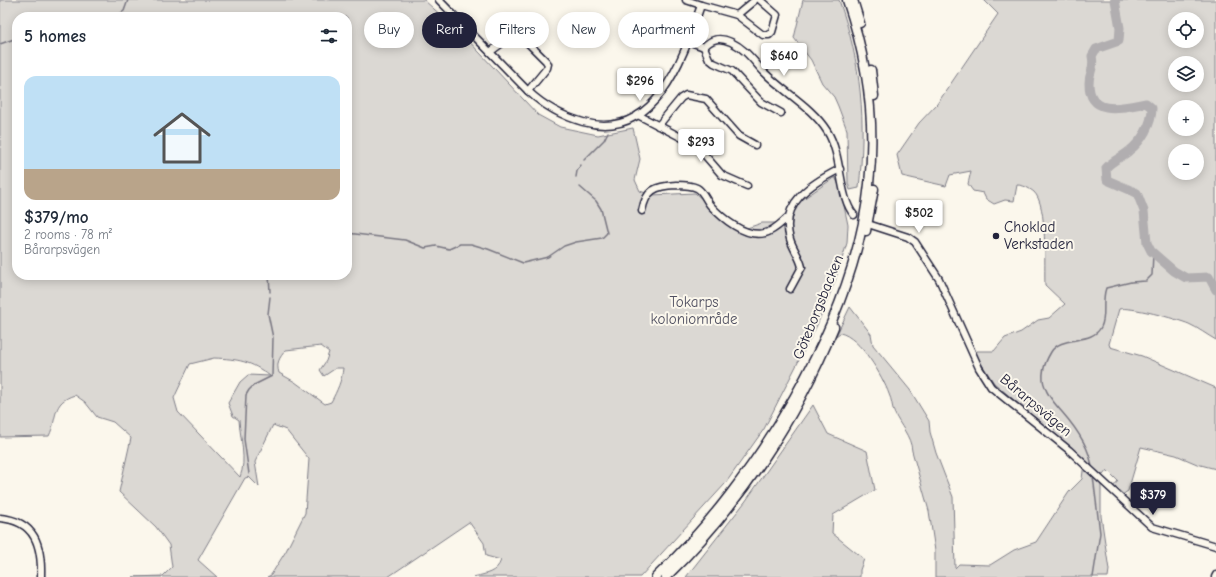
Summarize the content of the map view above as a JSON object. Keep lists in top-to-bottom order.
{
  "streets": {
    "highway": ["Göteborgsbacken"],
    "street": ["Bårarpsvägen"]
  },
  "parks": ["Tokarps koloniområde"],
  "places": ["Choklad Verkstaden"],
  "page": {
    "map_buttons": ["+", "−"],
    "chip": [
      "Buy",
      "Rent",
      "Filters",
      "New",
      "Apartment"
    ],
    "heading": "5 homes",
    "price": [
      "$640",
      "$296",
      "$293",
      "$502",
      "$379"
    ],
    "list": [
      {
        "name": "$379/mo",
        "note": "2 rooms · 78 m² · Bårarpsvägen"
      }
    ]
  }
}
